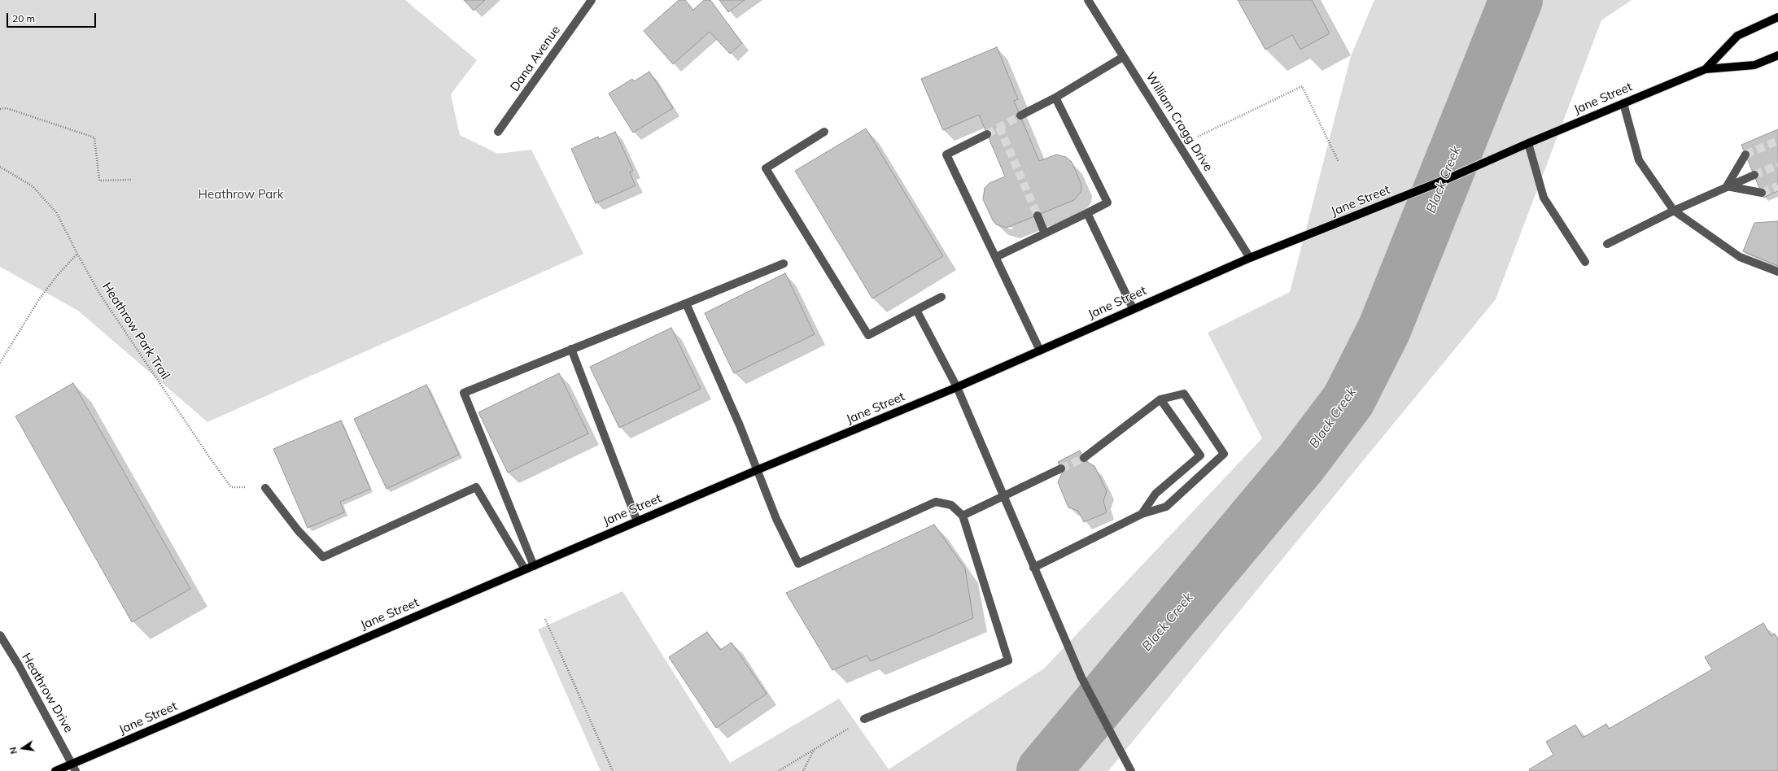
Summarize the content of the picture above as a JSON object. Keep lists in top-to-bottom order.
{
  "streets": {
    "main road": ["Jane Street"],
    "street": ["Dana Avenue", "William Cragg Drive", "Heathrow Drive"],
    "path": ["Heathrow Park Trail"]
  },
  "crossings": [
    ["Jane Street", "William Cragg Drive"],
    ["Jane Street", "Heathrow Drive"]
  ],
  "water": ["Black Creek"],
  "parks": ["Heathrow Park"],
  "scale_bar": "20 m",
  "north": "left"
}
